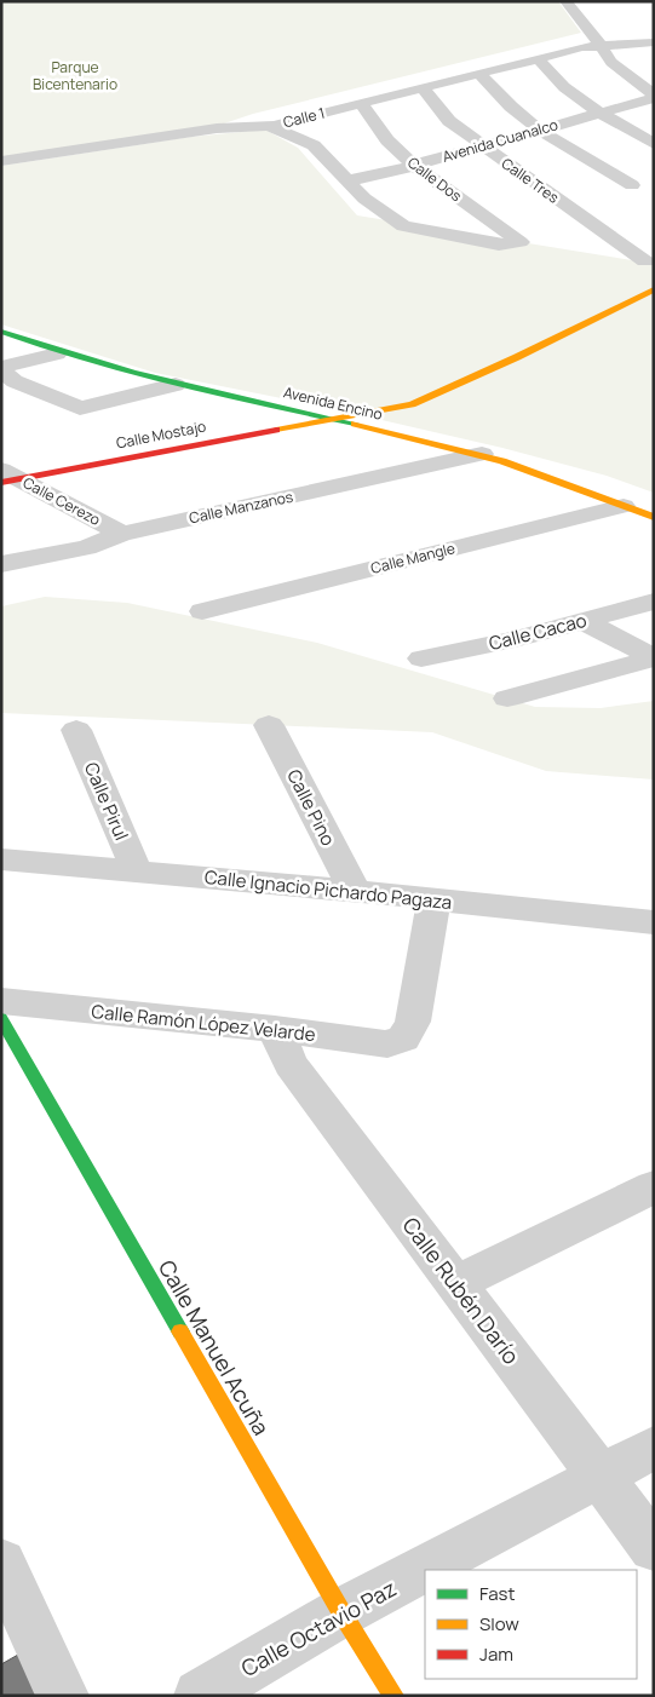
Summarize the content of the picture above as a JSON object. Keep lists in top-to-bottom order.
{
  "streets": {
    "street": [
      "Calle 1",
      "Avenida Cuanalco",
      "Calle Dos",
      "Calle Tres",
      "Avenida Encino",
      "Calle Mostajo",
      "Calle Cerezo",
      "Calle Manzanos",
      "Calle Mangle",
      "Calle Cacao",
      "Calle Pirul",
      "Calle Pino",
      "Calle Ignacio Pichardo Pagaza",
      "Calle Ramón López Velarde",
      "Calle Rubén Darío",
      "Calle Manuel Acuña",
      "Calle Octavio Paz"
    ]
  },
  "crossings": [
    ["Calle 1", "Calle Dos"],
    ["Calle 1", "Calle Tres"],
    ["Avenida Cuanalco", "Calle Dos"],
    ["Avenida Cuanalco", "Calle Tres"],
    ["Avenida Encino", "Calle Mostajo"],
    ["Avenida Encino", "Calle Manzanos"],
    ["Avenida Encino", "Calle Mangle"],
    ["Calle Mostajo", "Calle Cerezo"],
    ["Calle Cerezo", "Calle Manzanos"],
    ["Calle Pirul", "Calle Ignacio Pichardo Pagaza"],
    ["Calle Pino", "Calle Ignacio Pichardo Pagaza"],
    ["Calle Ignacio Pichardo Pagaza", "Calle Ramón López Velarde"],
    ["Calle Ramón López Velarde", "Calle Rubén Darío"],
    ["Calle Rubén Darío", "Calle Octavio Paz"],
    ["Calle Manuel Acuña", "Calle Octavio Paz"]
  ],
  "parks": ["Parque Bicentenario"],
  "legend": ["Fast", "Slow", "Jam"]
}
